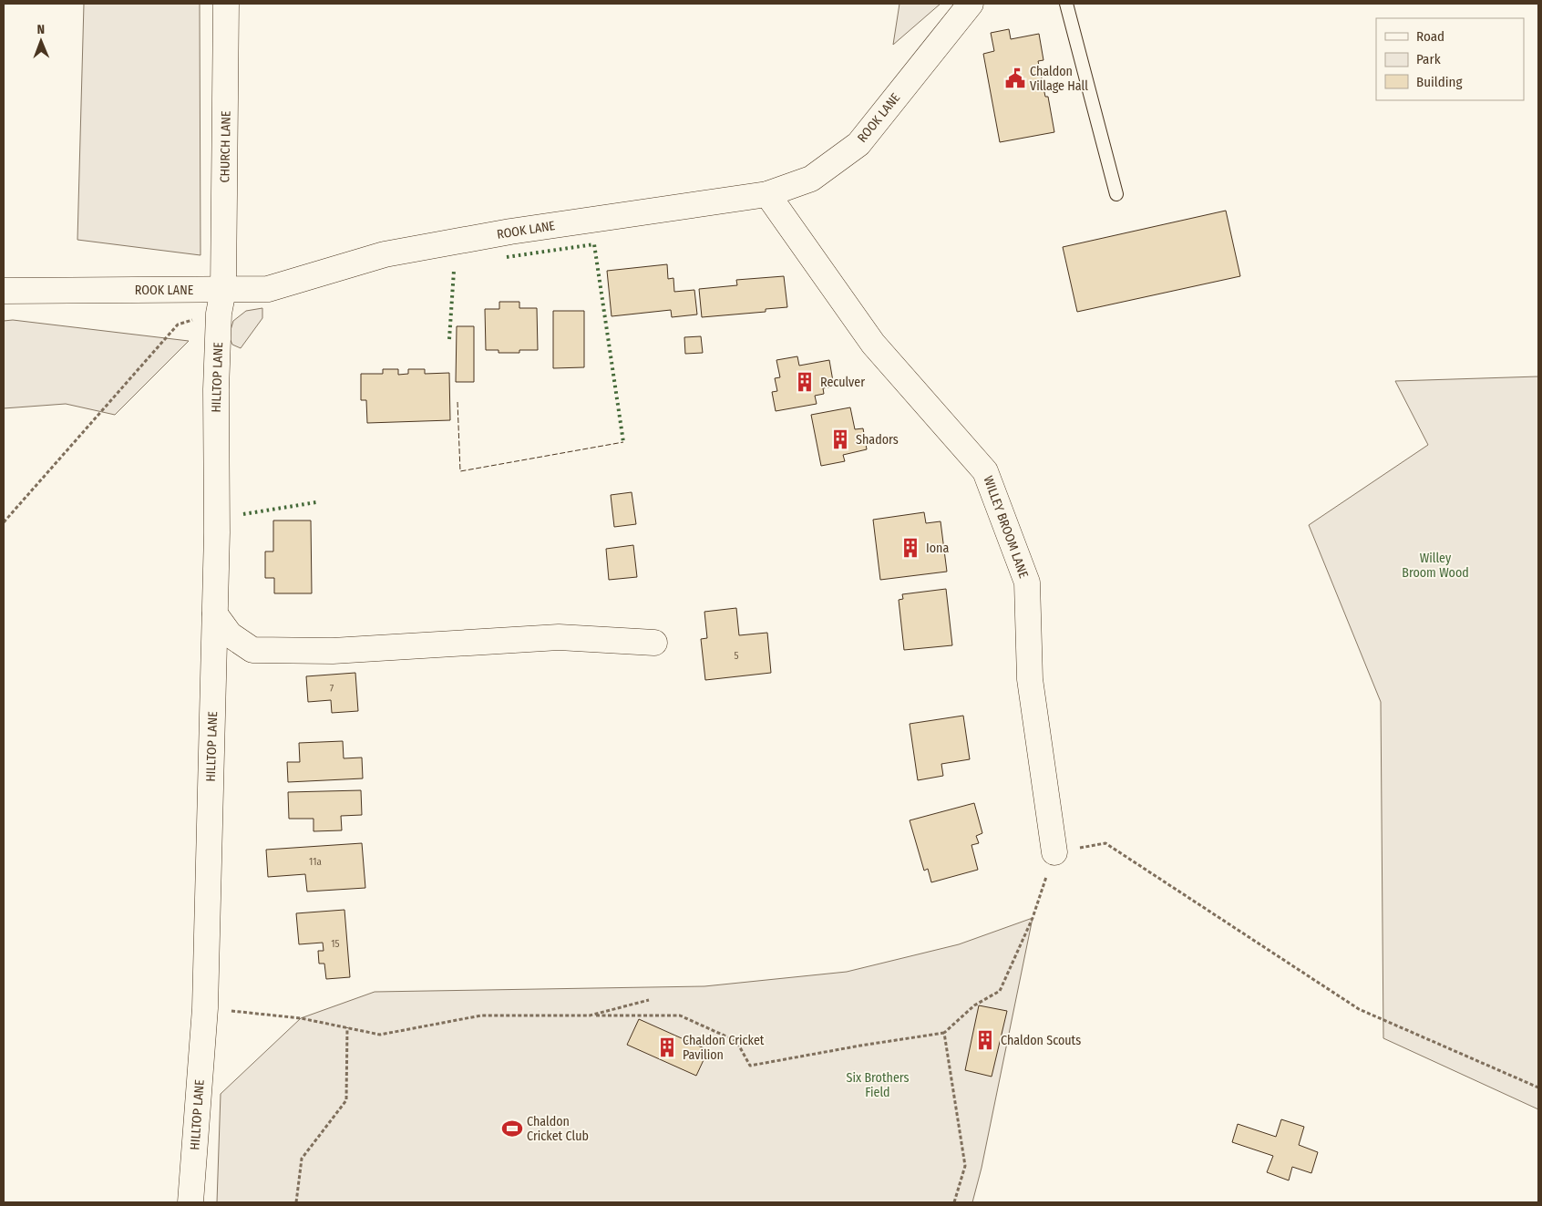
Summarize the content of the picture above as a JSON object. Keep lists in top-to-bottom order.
{
  "streets": {
    "street": [
      "ROOK LANE",
      "CHURCH LANE",
      "HILLTOP LANE",
      "WILLEY BROOM LANE"
    ]
  },
  "crossings": [
    ["ROOK LANE", "CHURCH LANE"],
    ["ROOK LANE", "HILLTOP LANE"],
    ["ROOK LANE", "WILLEY BROOM LANE"],
    ["CHURCH LANE", "HILLTOP LANE"]
  ],
  "parks": ["Willey Broom Wood", "Six Brothers Field"],
  "places": {
    "public building": ["Chaldon Village Hall"],
    "building": [
      "Reculver",
      "Shadors",
      "Iona",
      "Chaldon Scouts",
      "Chaldon Cricket Pavilion"
    ],
    "sports": ["Chaldon Cricket Club"]
  },
  "house_numbers": [
    "5",
    "7",
    "11a",
    "15"
  ],
  "legend": ["Road", "Park", "Building"],
  "north": "top"
}
